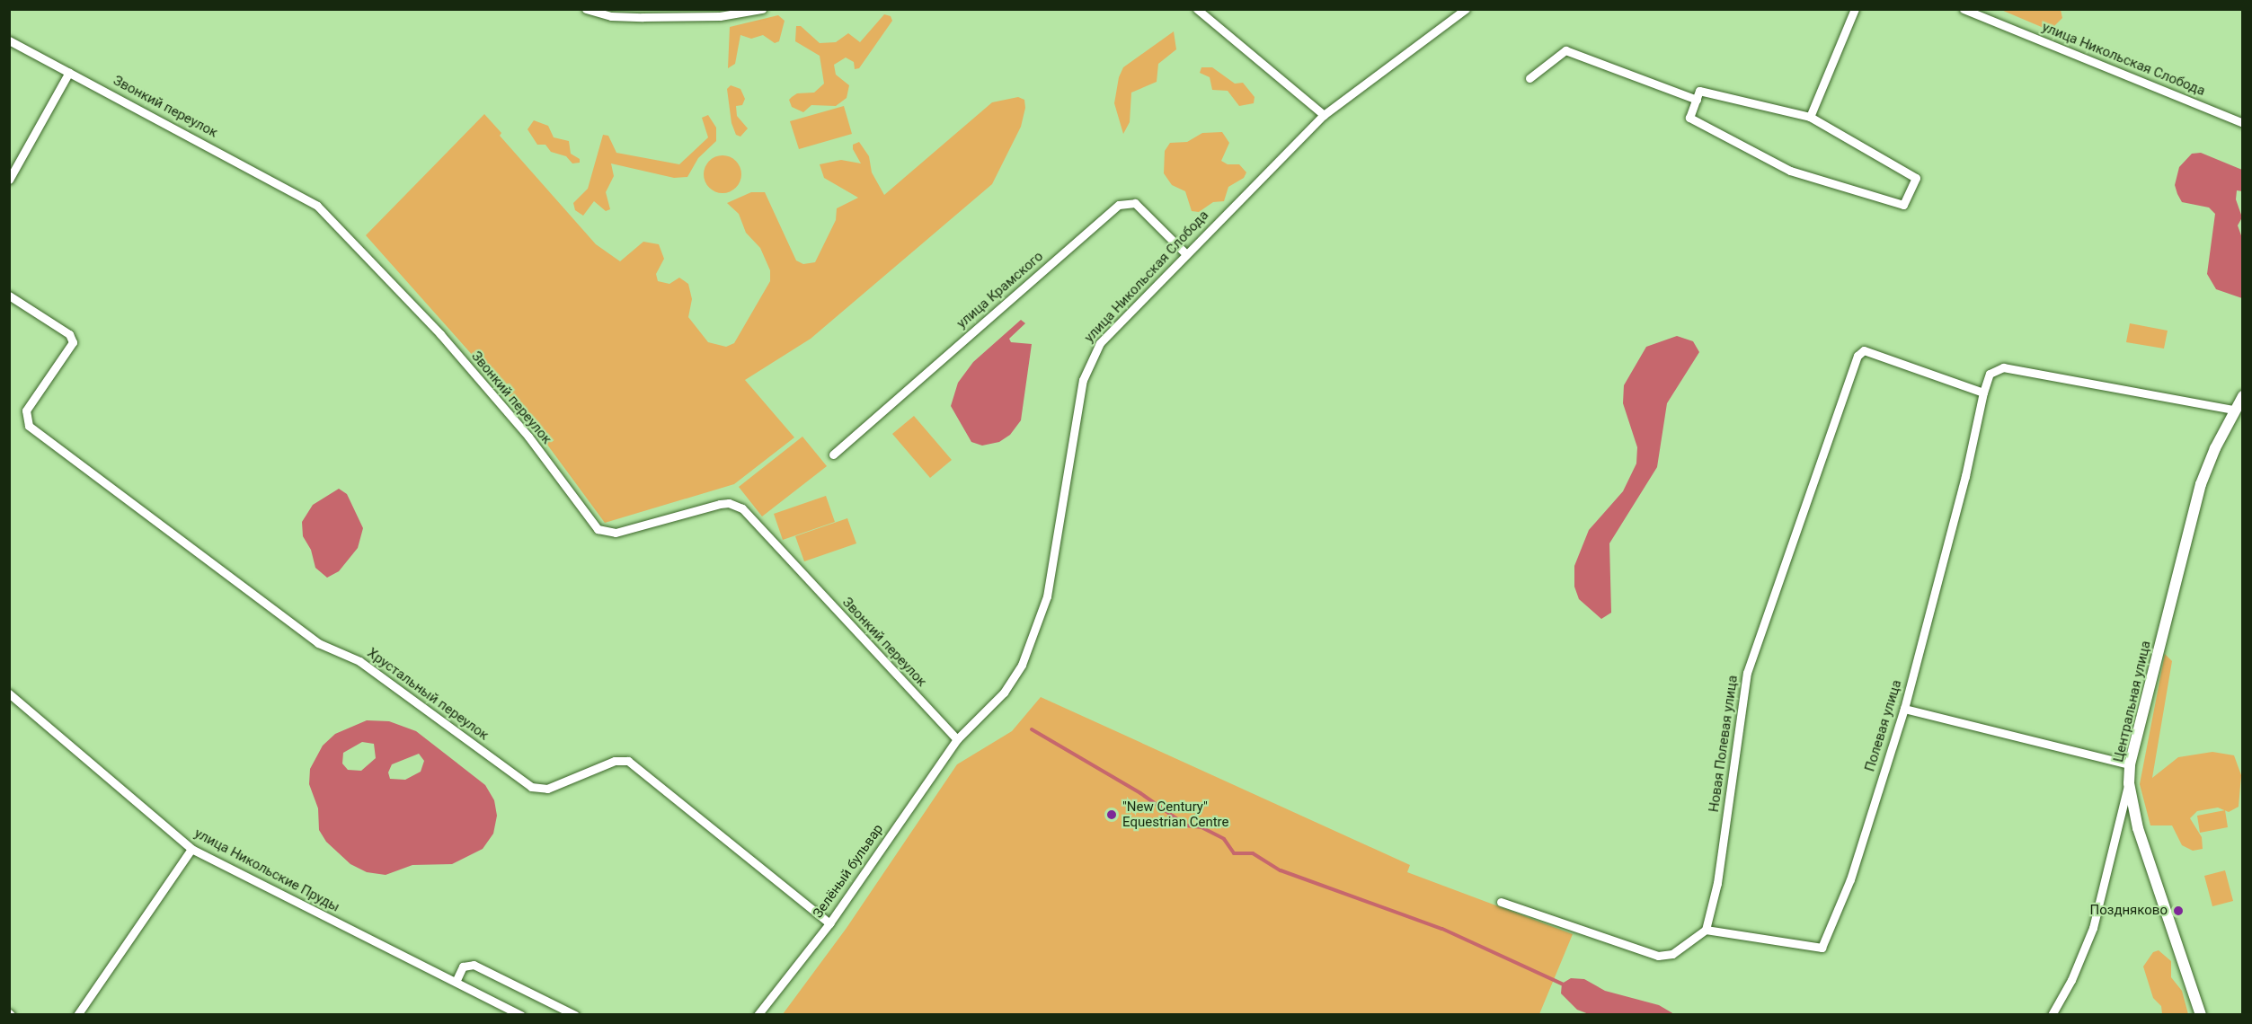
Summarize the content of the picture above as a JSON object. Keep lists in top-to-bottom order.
{
  "streets": {
    "street": [
      "улица Никольская Слобода",
      "Звонкий переулок",
      "улица Крамского",
      "Хрустальный переулок",
      "Центральная улица",
      "Полевая улица",
      "Новая Полевая улица",
      "улица Никольские Пруды",
      "Зелёный бульвар"
    ]
  },
  "crossings": [
    ["улица Никольская Слобода", "Звонкий переулок"],
    ["улица Никольская Слобода", "улица Крамского"],
    ["улица Никольская Слобода", "Зелёный бульвар"],
    ["Звонкий переулок", "Зелёный бульвар"],
    ["Хрустальный переулок", "Зелёный бульвар"],
    ["Центральная улица", "Полевая улица"],
    ["Полевая улица", "Новая Полевая улица"]
  ],
  "places": ["\"New Century\" Equestrian Centre", "Поздняково"]
}
